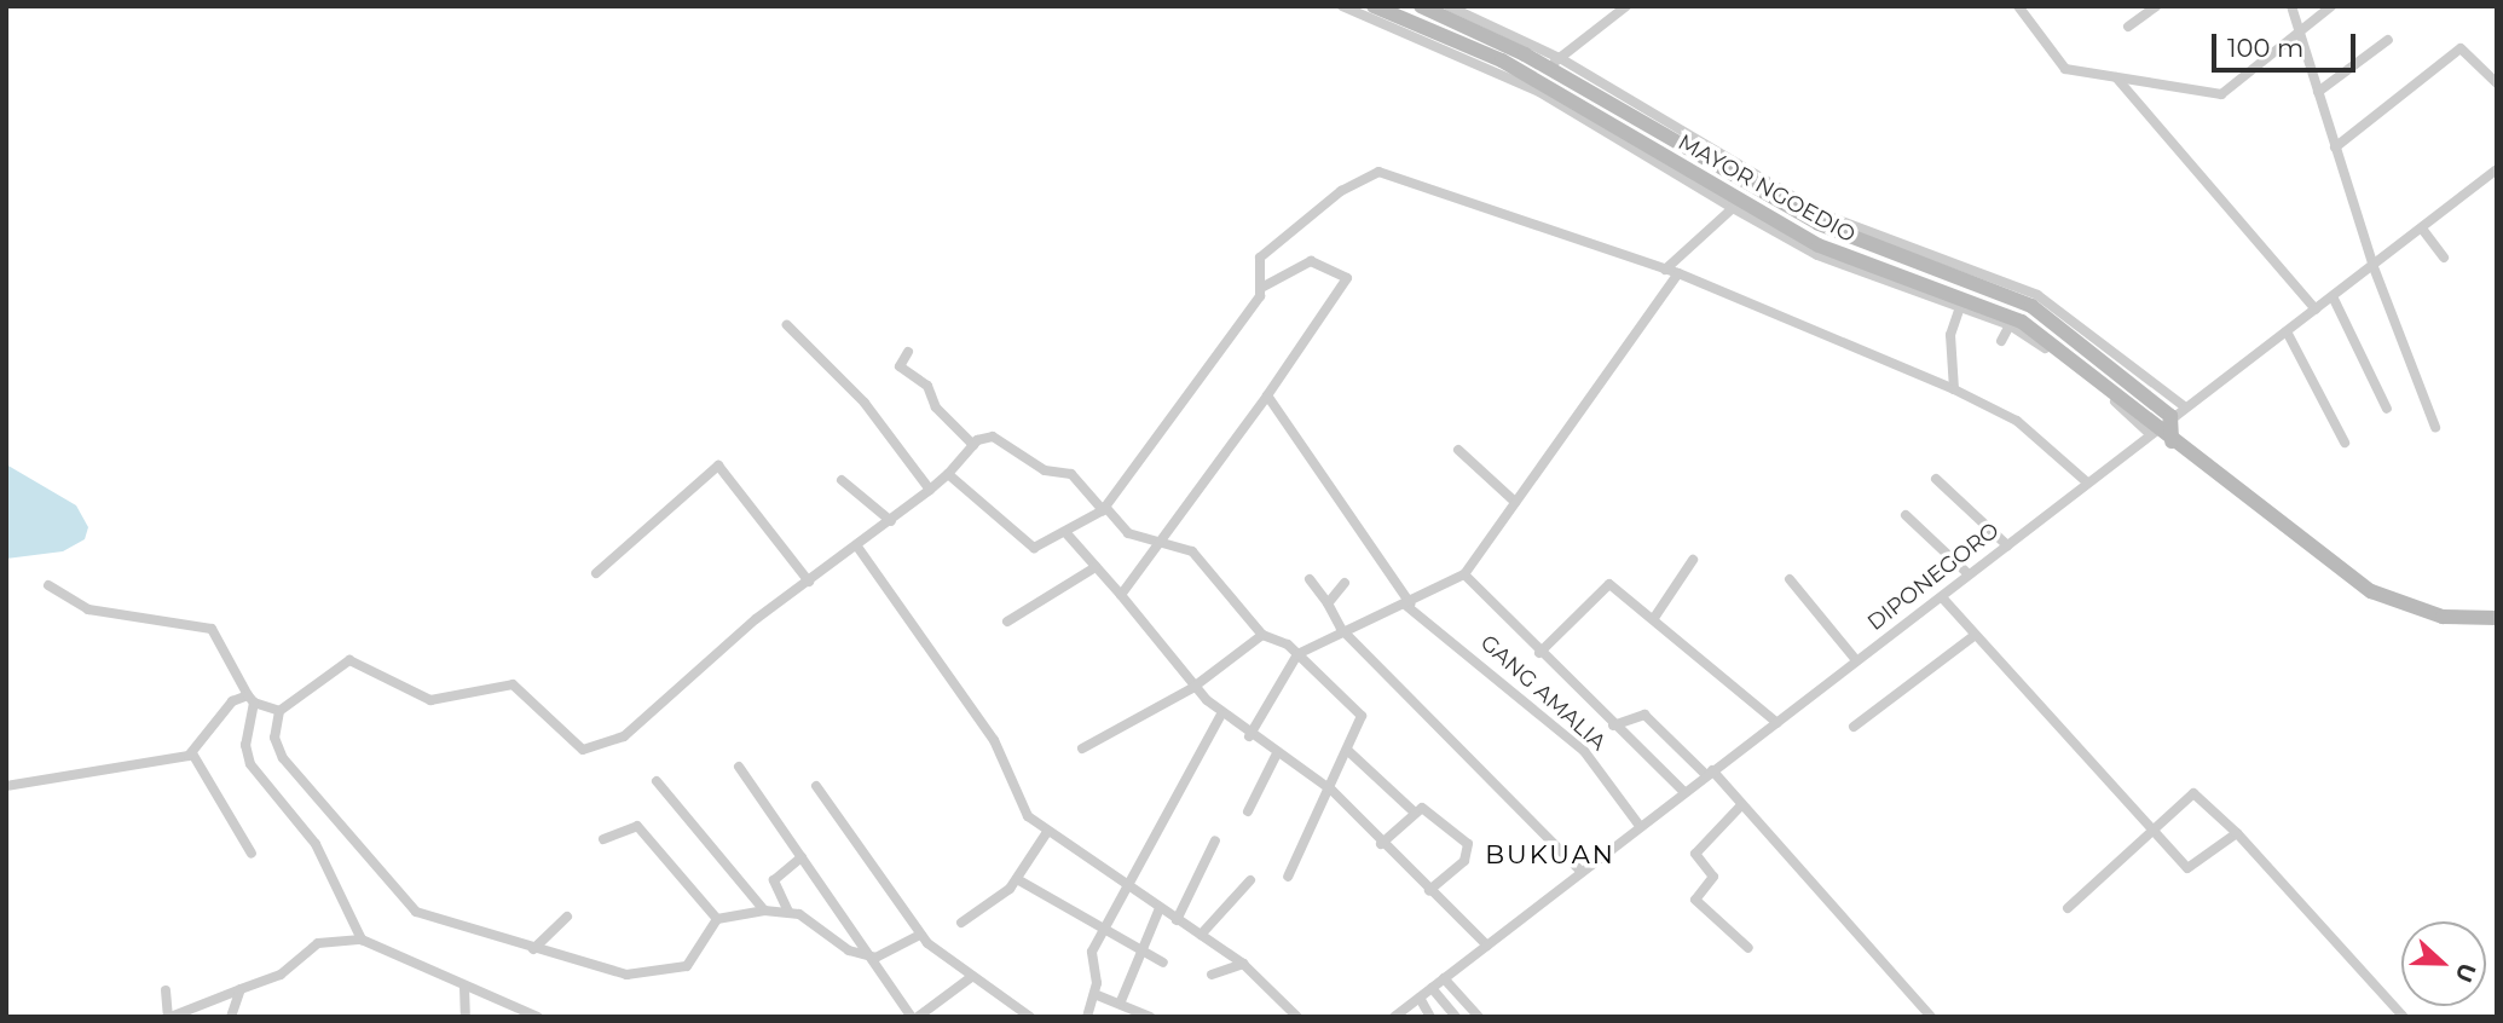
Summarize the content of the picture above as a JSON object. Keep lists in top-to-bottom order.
{
  "streets": {
    "street": ["MAYOR NGOEDIO", "DIPONEGORO", "GANG AMALIA"]
  },
  "crossings": [
    ["MAYOR NGOEDIO", "DIPONEGORO"],
    ["DIPONEGORO", "GANG AMALIA"]
  ],
  "districts": ["BUKUAN"],
  "scale_bar": "100 m",
  "north": "right"
}
